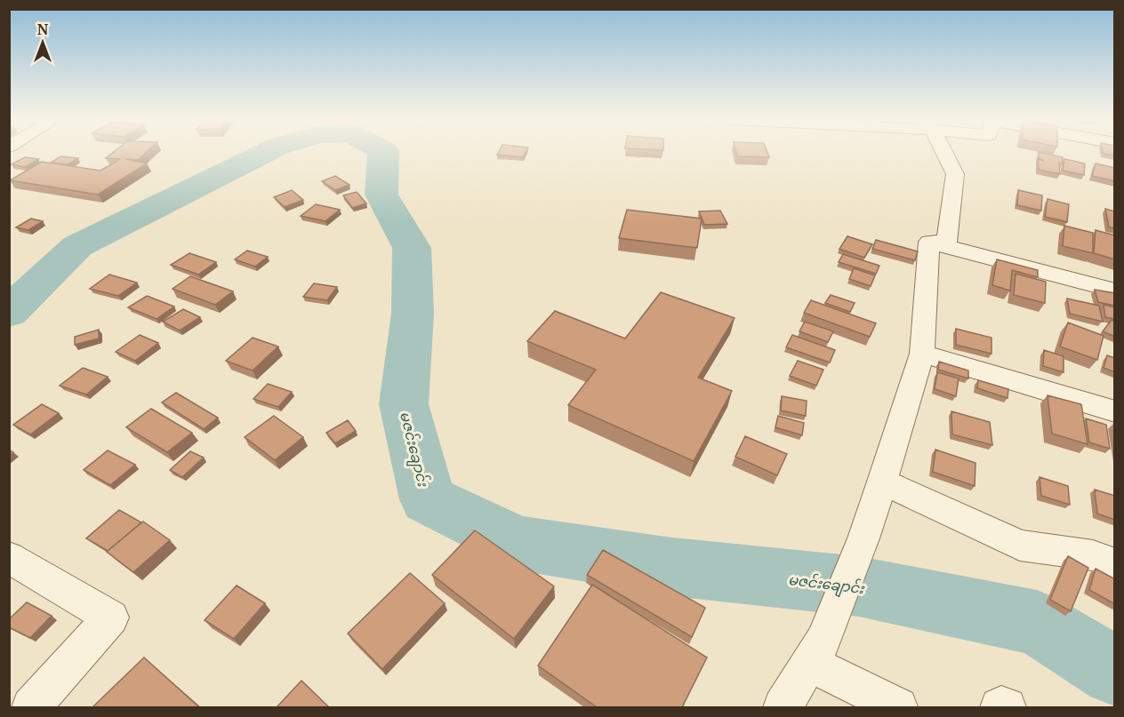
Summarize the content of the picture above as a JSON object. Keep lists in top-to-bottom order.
{
  "water": ["မဇင်းချောင်း"],
  "north": "top"
}
